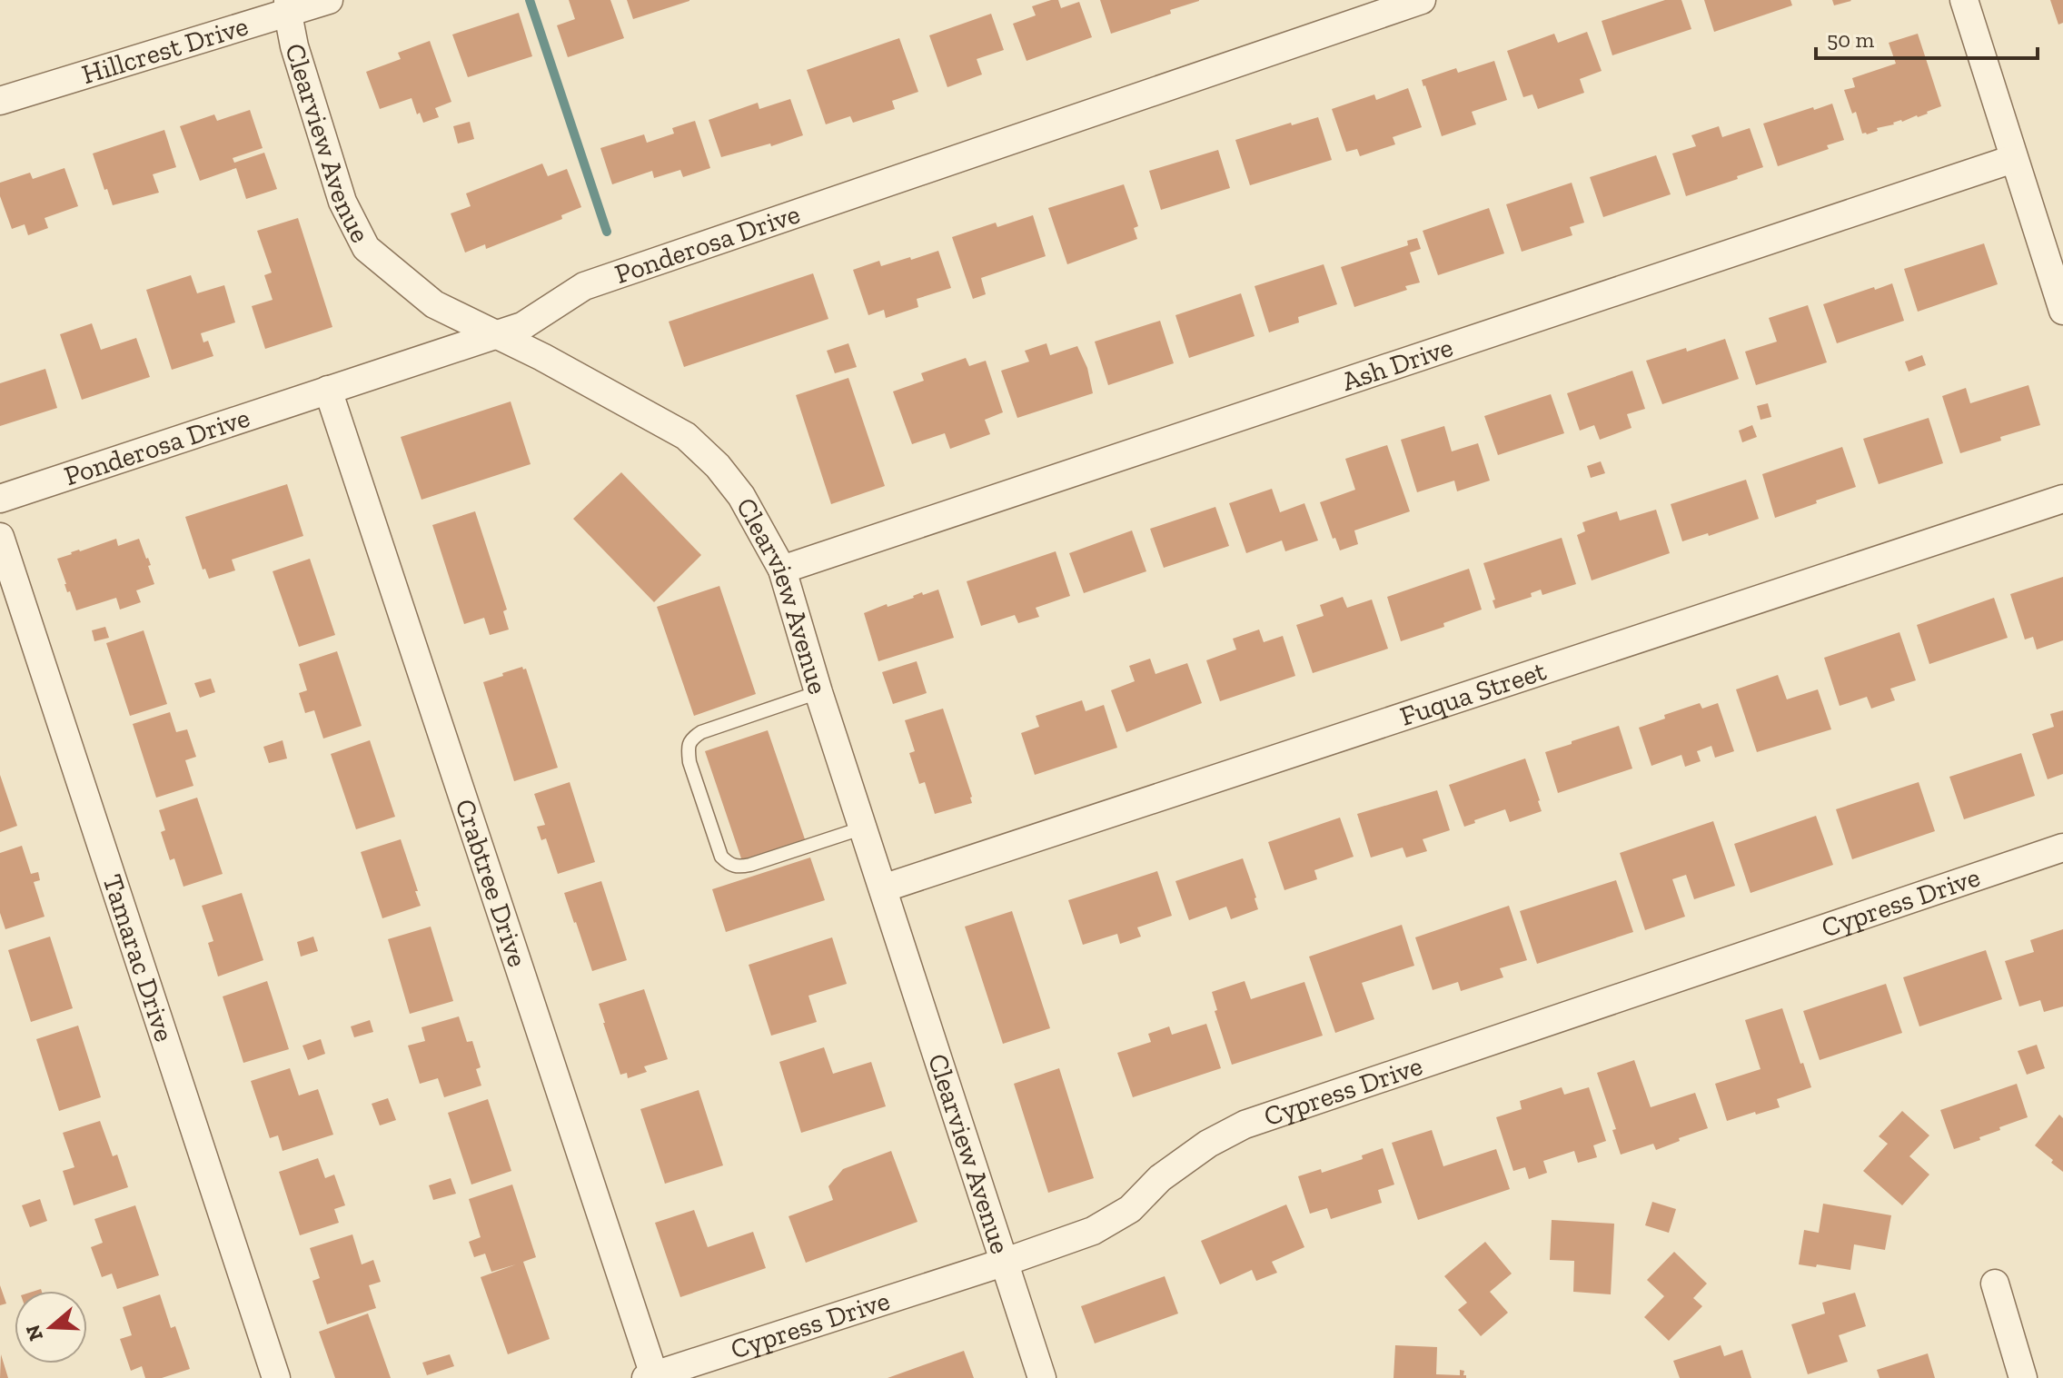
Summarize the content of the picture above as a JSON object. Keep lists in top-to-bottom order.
{
  "streets": {
    "street": [
      "Hillcrest Drive",
      "Clearview Avenue",
      "Ponderosa Drive",
      "Ash Drive",
      "Fuqua Street",
      "Crabtree Drive",
      "Cypress Drive",
      "Tamarac Drive"
    ]
  },
  "crossings": [
    ["Hillcrest Drive", "Clearview Avenue"],
    ["Clearview Avenue", "Ponderosa Drive"],
    ["Clearview Avenue", "Ash Drive"],
    ["Clearview Avenue", "Fuqua Street"],
    ["Clearview Avenue", "Cypress Drive"],
    ["Ponderosa Drive", "Crabtree Drive"],
    ["Crabtree Drive", "Cypress Drive"]
  ],
  "scale_bar": "50 m",
  "north": "left"
}
